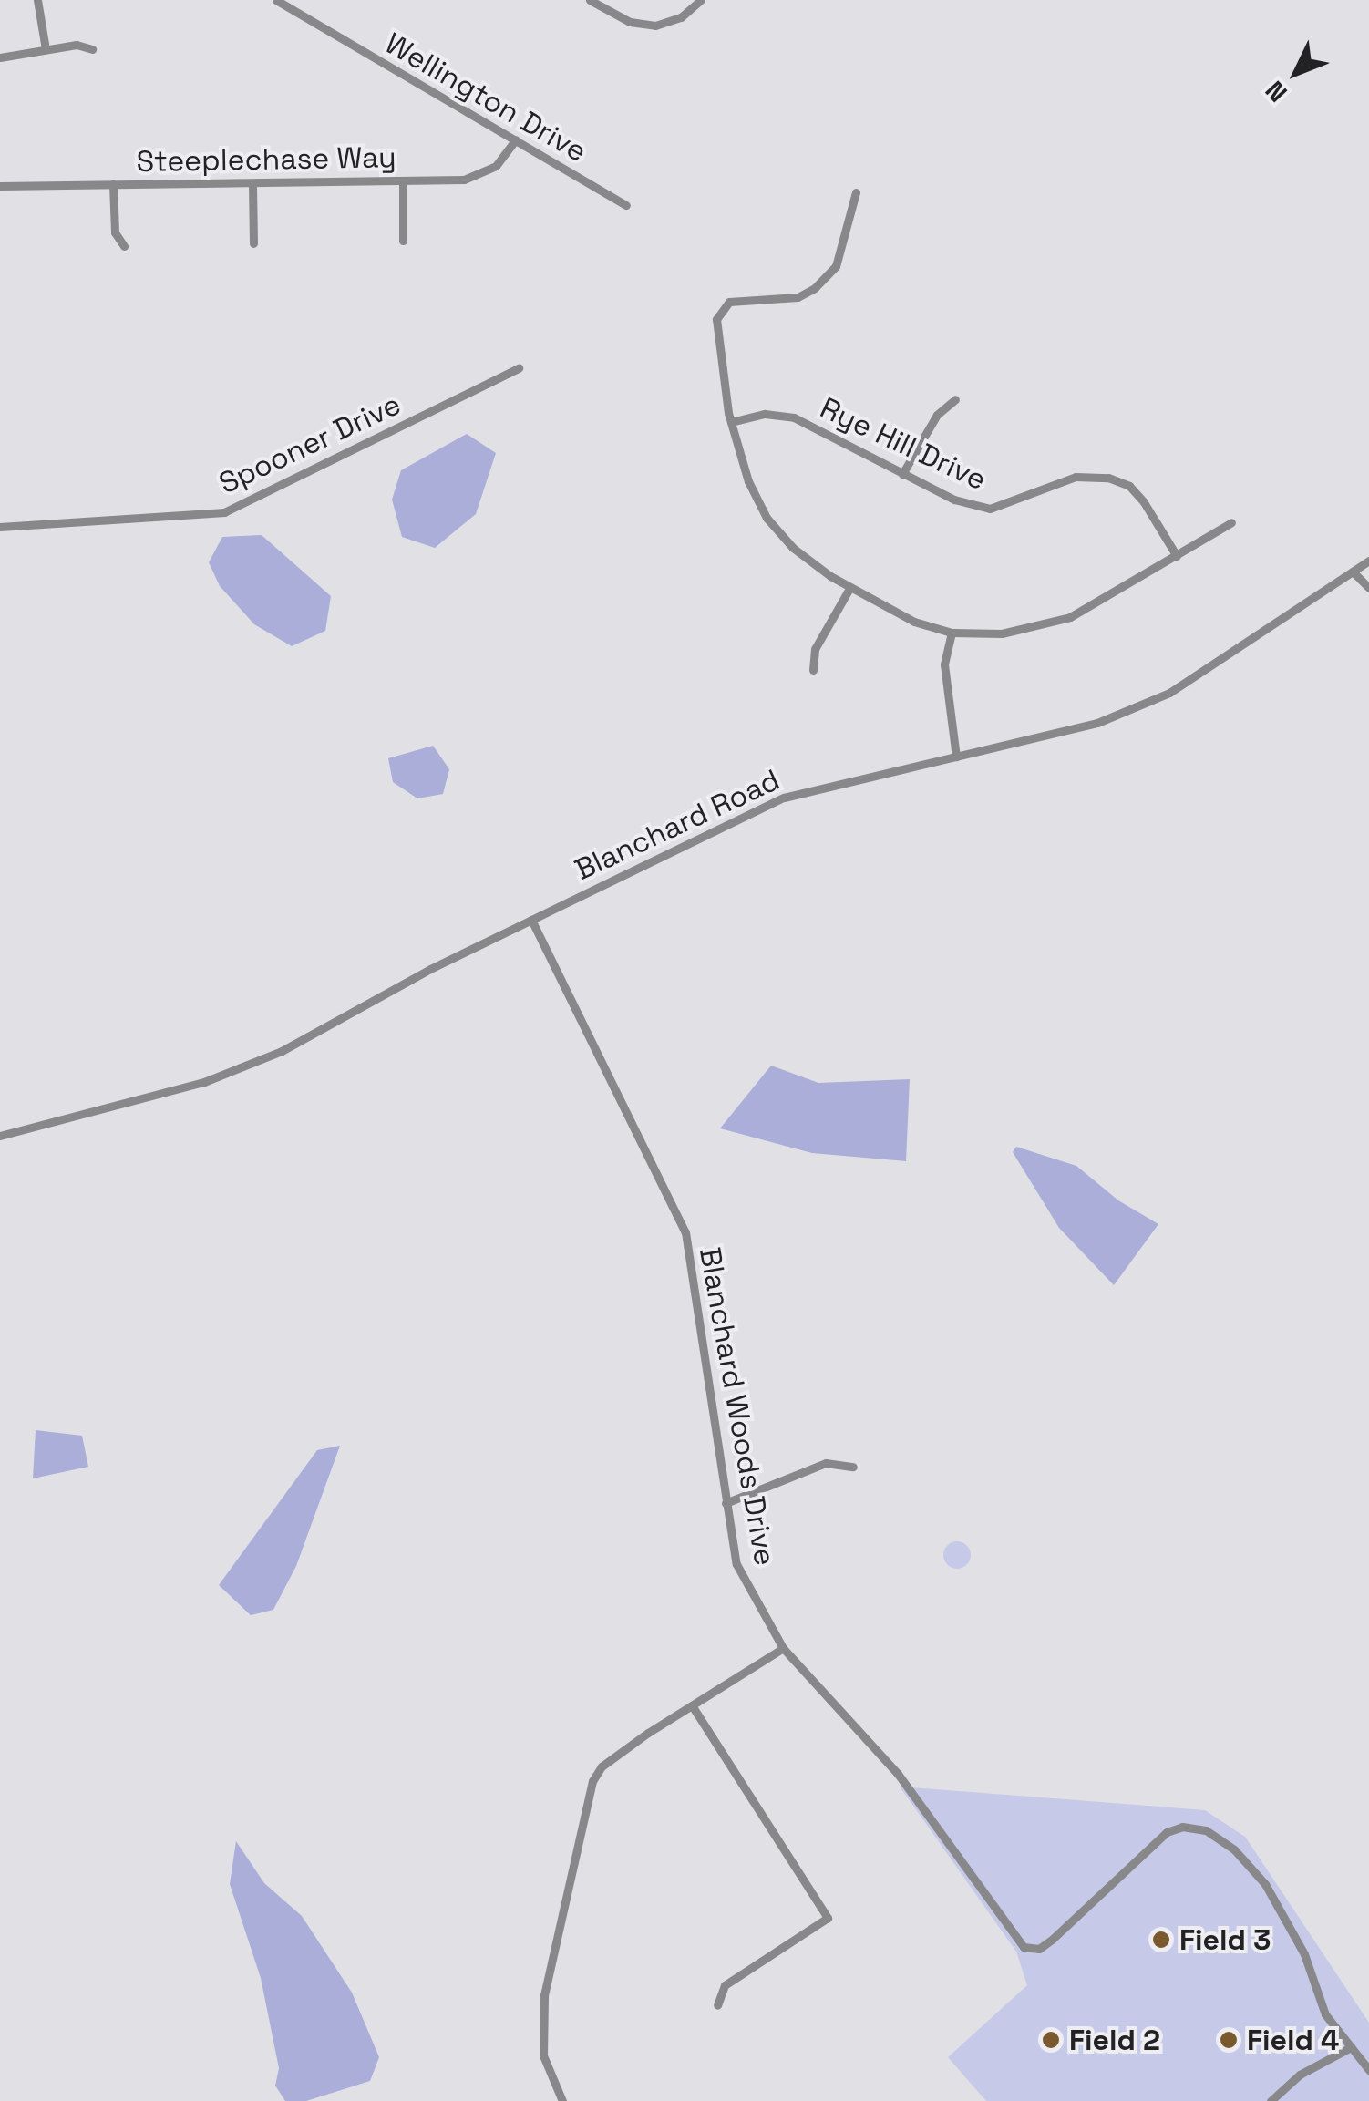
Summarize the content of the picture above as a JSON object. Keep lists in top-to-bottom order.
{
  "streets": {
    "street": [
      "Wellington Drive",
      "Steeplechase Way",
      "Spooner Drive",
      "Rye Hill Drive",
      "Blanchard Road",
      "Blanchard Woods Drive"
    ]
  },
  "crossings": [
    ["Wellington Drive", "Steeplechase Way"],
    ["Blanchard Road", "Blanchard Woods Drive"]
  ],
  "places": ["Field 3", "Field 2", "Field 4"],
  "north": "bottom left"
}
